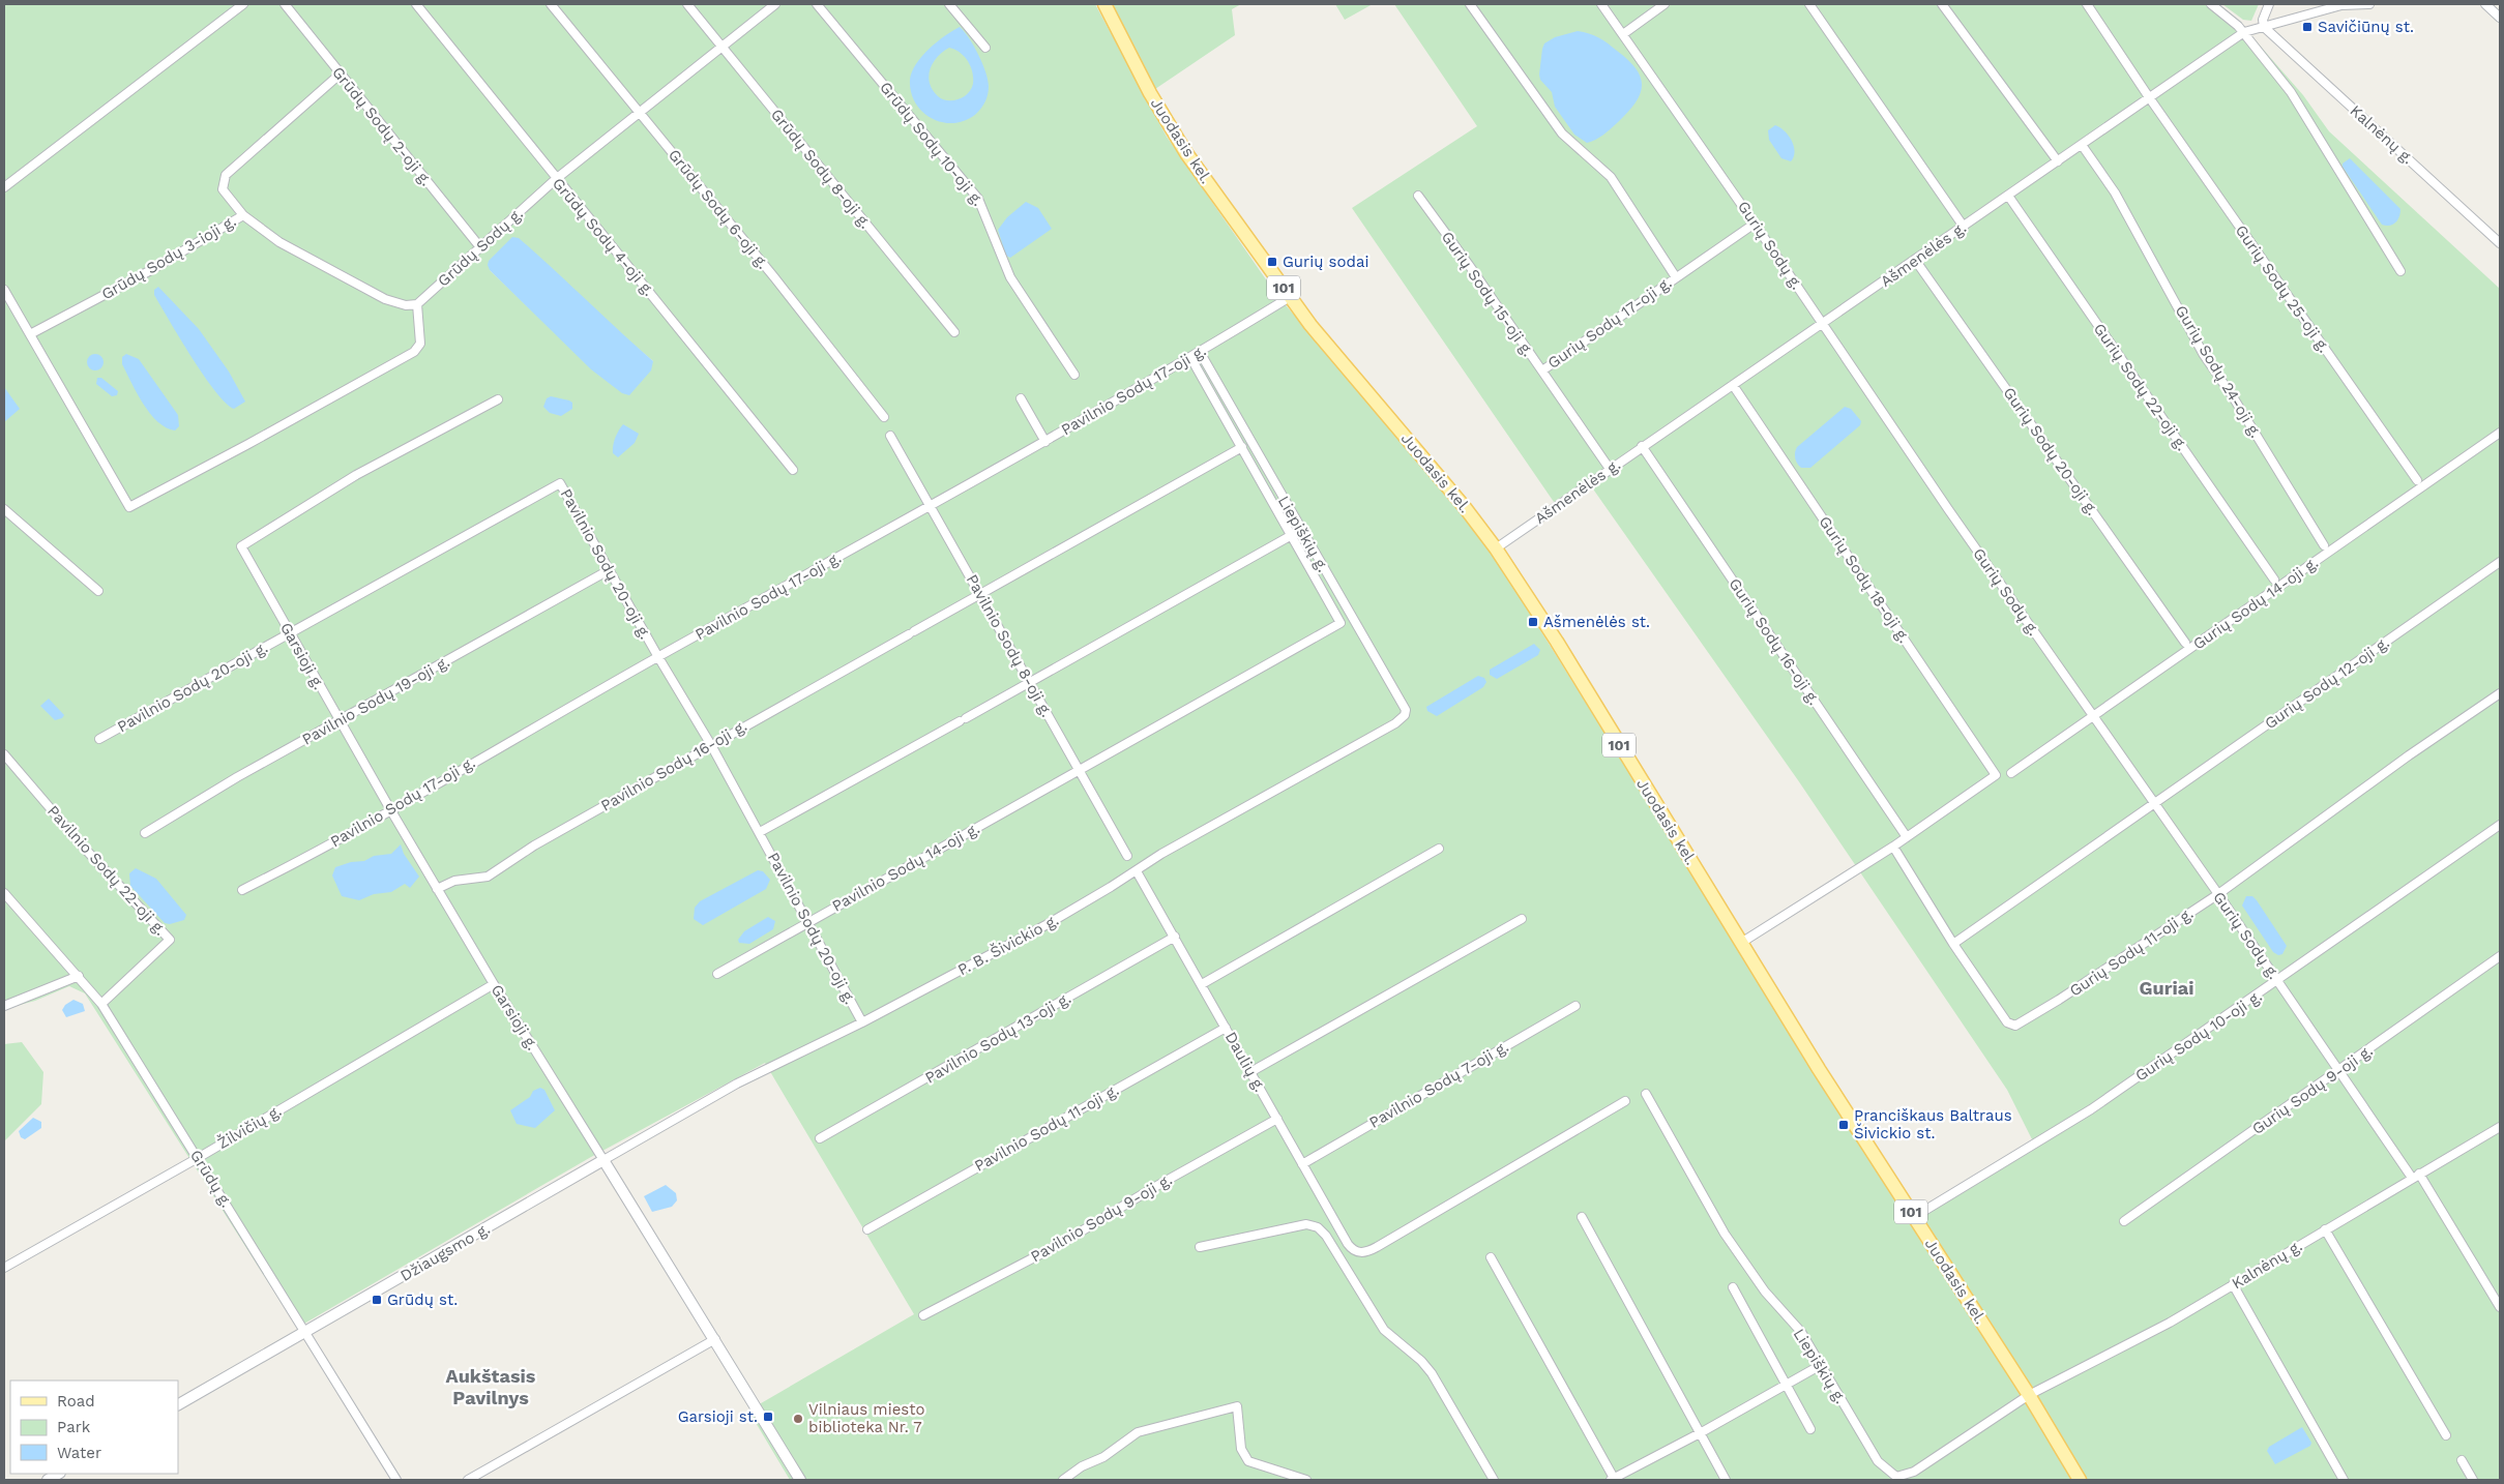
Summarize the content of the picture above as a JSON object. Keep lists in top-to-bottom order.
{
  "streets": {
    "main road": ["Juodasis kel.", "101"],
    "street": [
      "Grūdų Sodų 2-oji g.",
      "Kalnėnų g.",
      "Grūdų Sodų 10-oji g.",
      "Grūdų Sodų 8-oji g.",
      "Grūdų Sodų 6-oji g.",
      "Grūdų Sodų 4-oji g.",
      "Gurių Sodų g.",
      "Grūdų Sodų g.",
      "Ašmenėlės g.",
      "Grūdų Sodų 3-ioji g.",
      "Gurių Sodų 25-oji g.",
      "Gurių Sodų 15-oji g.",
      "Gurių Sodų 17-oji g.",
      "Gurių Sodų 24-oji g.",
      "Gurių Sodų 22-oji g.",
      "Pavilnio Sodų 17-oji g.",
      "Gurių Sodų 20-oji g.",
      "Liepiškių g.",
      "Pavilnio Sodų 20-oji g.",
      "Gurių Sodų 18-oji g.",
      "Gurių Sodų 14-oji g.",
      "Gurių Sodų 16-oji g.",
      "Pavilnio Sodų 8-oji g.",
      "Garsioji g.",
      "Gurių Sodų 12-oji g.",
      "Pavilnio Sodų 19-oji g.",
      "Pavilnio Sodų 16-oji g.",
      "Pavilnio Sodų 14-oji g.",
      "Pavilnio Sodų 22-oji g.",
      "P. B. Šivickio g.",
      "Gurių Sodų 11-oji g.",
      "Gurių Sodų 10-oji g.",
      "Pavilnio Sodų 13-oji g.",
      "Daulių g.",
      "Pavilnio Sodų 7-oji g.",
      "Gurių Sodų 9-oji g.",
      "Žilvičių g.",
      "Pavilnio Sodų 11-oji g.",
      "Grūdų g.",
      "Pavilnio Sodų 9-oji g.",
      "Džiaugsmo g."
    ]
  },
  "crossings": [
    ["Grūdų Sodų 2-oji g.", "Grūdų Sodų g."],
    ["Kalnėnų g.", "Juodasis kel."],
    ["Kalnėnų g.", "Gurių Sodų g."],
    ["Kalnėnų g.", "Ašmenėlės g."],
    ["Kalnėnų g.", "Liepiškių g."],
    ["Juodasis kel.", "Ašmenėlės g."],
    ["Juodasis kel.", "Pavilnio Sodų 17-oji g."],
    ["Juodasis kel.", "Liepiškių g."],
    ["Juodasis kel.", "Gurių Sodų 10-oji g."],
    ["Grūdų Sodų 8-oji g.", "Grūdų Sodų g."],
    ["Grūdų Sodų 6-oji g.", "Grūdų Sodų g."],
    ["Grūdų Sodų 4-oji g.", "Grūdų Sodų g."],
    ["Gurių Sodų g.", "Ašmenėlės g."],
    ["Gurių Sodų g.", "Gurių Sodų 14-oji g."],
    ["Gurių Sodų g.", "Gurių Sodų 12-oji g."],
    ["Gurių Sodų g.", "Gurių Sodų 11-oji g."],
    ["Gurių Sodų g.", "Gurių Sodų 10-oji g."],
    ["Gurių Sodų g.", "Gurių Sodų 9-oji g."],
    ["Grūdų Sodų g.", "Grūdų Sodų 3-ioji g."],
    ["Ašmenėlės g.", "Gurių Sodų 25-oji g."],
    ["Ašmenėlės g.", "Gurių Sodų 15-oji g."],
    ["Ašmenėlės g.", "Gurių Sodų 24-oji g."],
    ["Ašmenėlės g.", "Gurių Sodų 22-oji g."],
    ["Ašmenėlės g.", "Gurių Sodų 20-oji g."],
    ["Ašmenėlės g.", "Gurių Sodų 18-oji g."],
    ["Ašmenėlės g.", "Gurių Sodų 16-oji g."],
    ["Gurių Sodų 15-oji g.", "Gurių Sodų 17-oji g."],
    ["Pavilnio Sodų 17-oji g.", "Liepiškių g."],
    ["Pavilnio Sodų 17-oji g.", "Pavilnio Sodų 20-oji g."],
    ["Pavilnio Sodų 17-oji g.", "Pavilnio Sodų 8-oji g."],
    ["Pavilnio Sodų 17-oji g.", "Garsioji g."],
    ["Liepiškių g.", "P. B. Šivickio g."],
    ["Pavilnio Sodų 20-oji g.", "Garsioji g."],
    ["Pavilnio Sodų 20-oji g.", "Pavilnio Sodų 19-oji g."],
    ["Pavilnio Sodų 20-oji g.", "Pavilnio Sodų 16-oji g."],
    ["Pavilnio Sodų 20-oji g.", "Pavilnio Sodų 14-oji g."],
    ["Pavilnio Sodų 20-oji g.", "P. B. Šivickio g."],
    ["Gurių Sodų 18-oji g.", "Gurių Sodų 16-oji g."],
    ["Pavilnio Sodų 8-oji g.", "Pavilnio Sodų 16-oji g."],
    ["Pavilnio Sodų 8-oji g.", "Pavilnio Sodų 14-oji g."],
    ["Garsioji g.", "Pavilnio Sodų 19-oji g."],
    ["Garsioji g.", "Pavilnio Sodų 16-oji g."],
    ["Garsioji g.", "P. B. Šivickio g."],
    ["Garsioji g.", "Žilvičių g."],
    ["Garsioji g.", "Džiaugsmo g."],
    ["Gurių Sodų 12-oji g.", "Gurių Sodų 11-oji g."],
    ["Pavilnio Sodų 22-oji g.", "Grūdų g."],
    ["P. B. Šivickio g.", "Daulių g."],
    ["P. B. Šivickio g.", "Džiaugsmo g."],
    ["Pavilnio Sodų 13-oji g.", "Daulių g."],
    ["Daulių g.", "Pavilnio Sodų 7-oji g."],
    ["Daulių g.", "Pavilnio Sodų 11-oji g."],
    ["Daulių g.", "Pavilnio Sodų 9-oji g."],
    ["Žilvičių g.", "Grūdų g."],
    ["Grūdų g.", "Džiaugsmo g."]
  ],
  "districts": ["Guriai", "Aukštasis Pavilnys"],
  "places": {
    "transit": [
      "Savičiūnų st.",
      "Gurių sodai",
      "Ašmenėlės st.",
      "Pranciškaus Baltraus Šivickio st.",
      "Grūdų st.",
      "Garsioji st."
    ],
    "other": ["Vilniaus miesto biblioteka Nr. 7"]
  },
  "legend": ["Road", "Park", "Water"]
}
